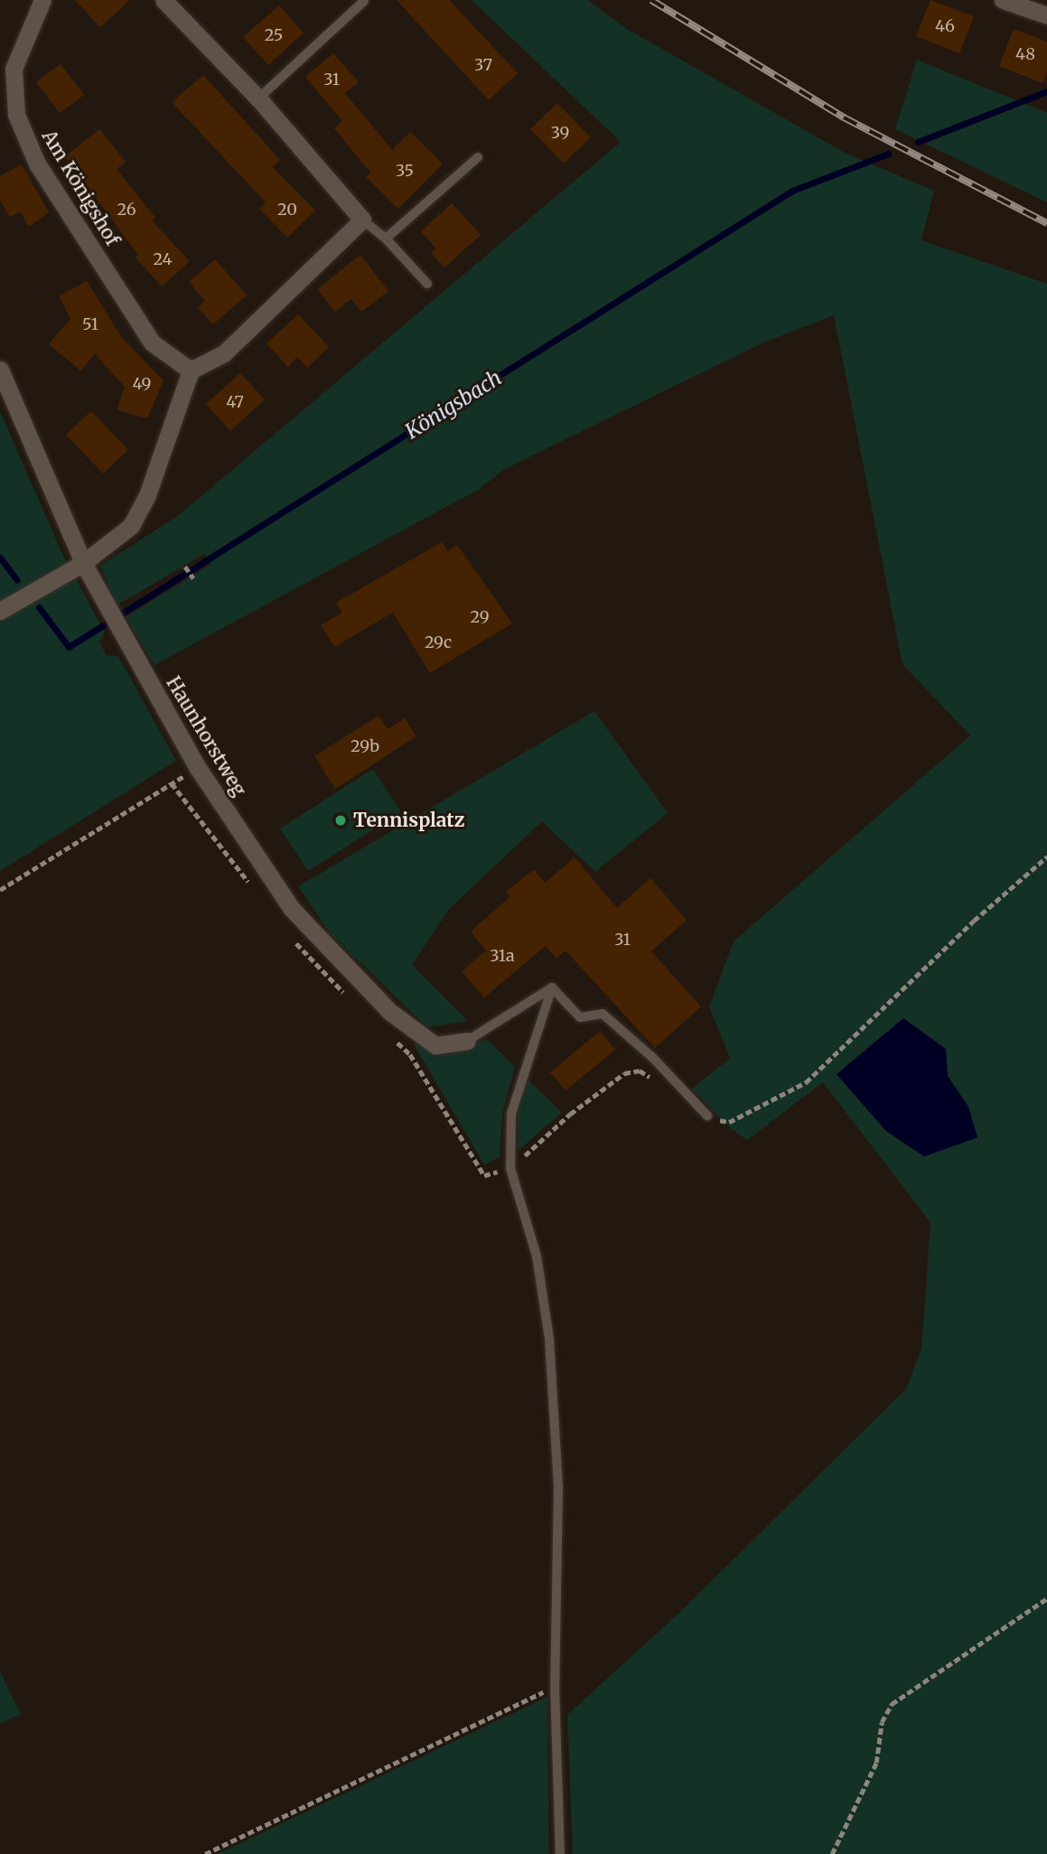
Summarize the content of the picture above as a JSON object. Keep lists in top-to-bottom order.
{
  "streets": {
    "street": ["Am Königshof", "Haunhorstweg"]
  },
  "water": ["Königsbach"],
  "places": ["Tennisplatz"],
  "house_numbers": [
    "46",
    "25",
    "48",
    "37",
    "31",
    "39",
    "35",
    "26",
    "20",
    "24",
    "51",
    "49",
    "47",
    "29",
    "29c",
    "29b",
    "31",
    "31a"
  ]
}
